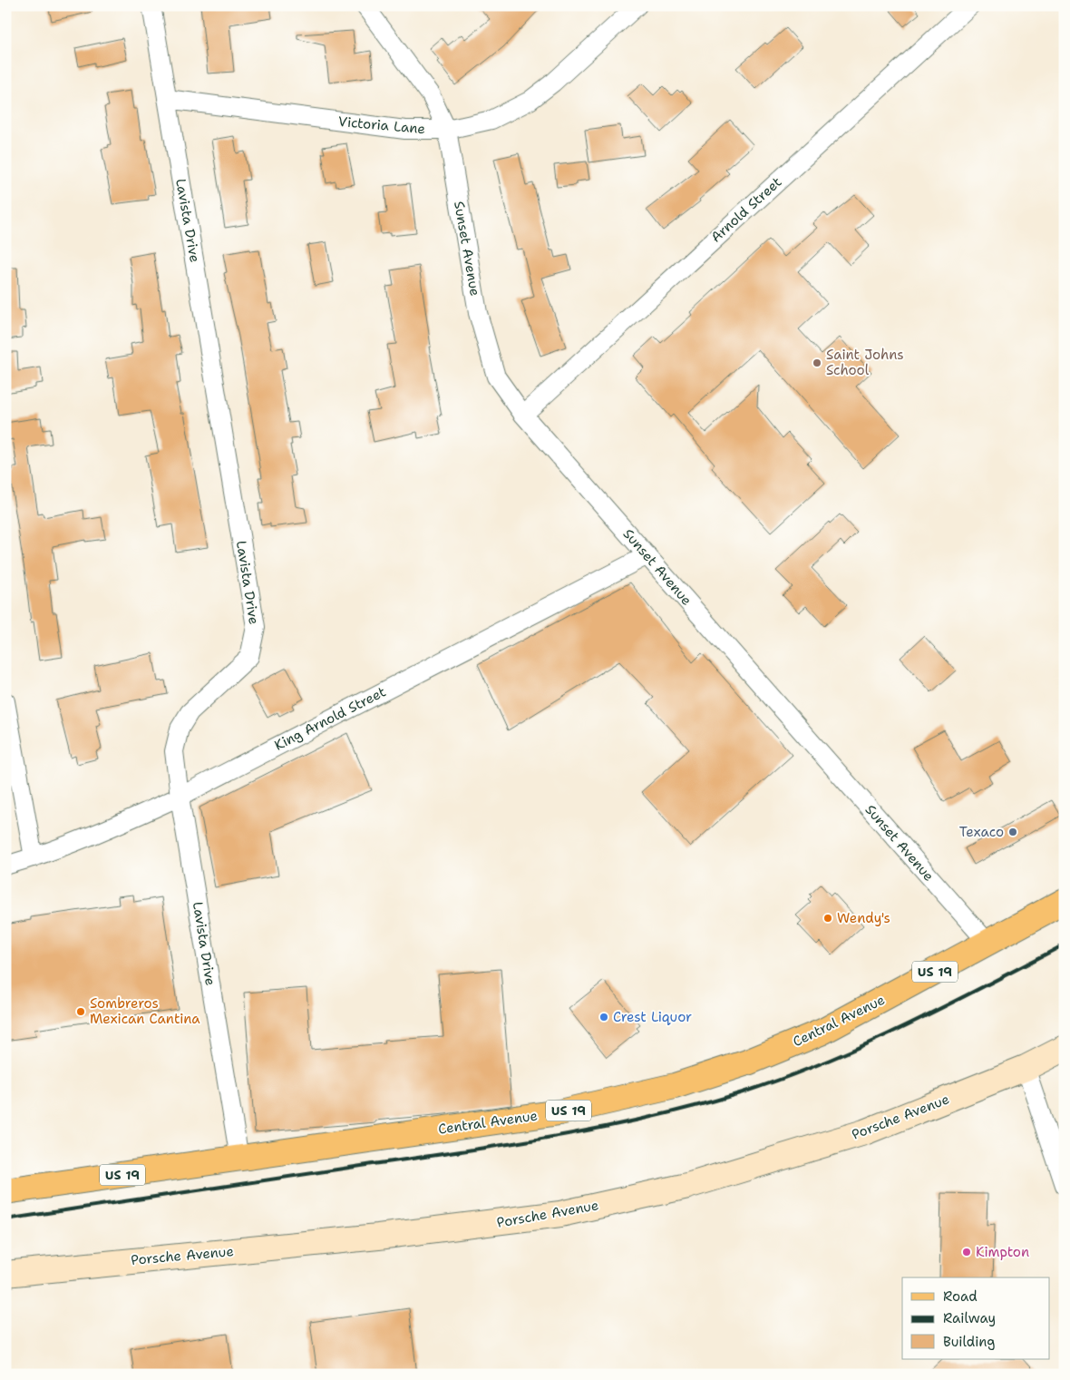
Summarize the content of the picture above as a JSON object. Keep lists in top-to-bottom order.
{
  "streets": {
    "main road": ["US 19", "Central Avenue"],
    "street": [
      "Victoria Lane",
      "Arnold Street",
      "Lavista Drive",
      "Sunset Avenue",
      "King Arnold Street",
      "Porsche Avenue"
    ]
  },
  "crossings": [
    ["Victoria Lane", "Lavista Drive"],
    ["Victoria Lane", "Sunset Avenue"],
    ["Arnold Street", "Sunset Avenue"],
    ["Lavista Drive", "King Arnold Street"],
    ["Lavista Drive", "Central Avenue"],
    ["Sunset Avenue", "King Arnold Street"],
    ["Sunset Avenue", "Central Avenue"]
  ],
  "places": [
    "Saint Johns School",
    "Texaco",
    "Wendy's",
    "Sombreros Mexican Cantina",
    "Crest Liquor",
    "Kimpton"
  ],
  "legend": ["Road", "Railway", "Building"]
}
